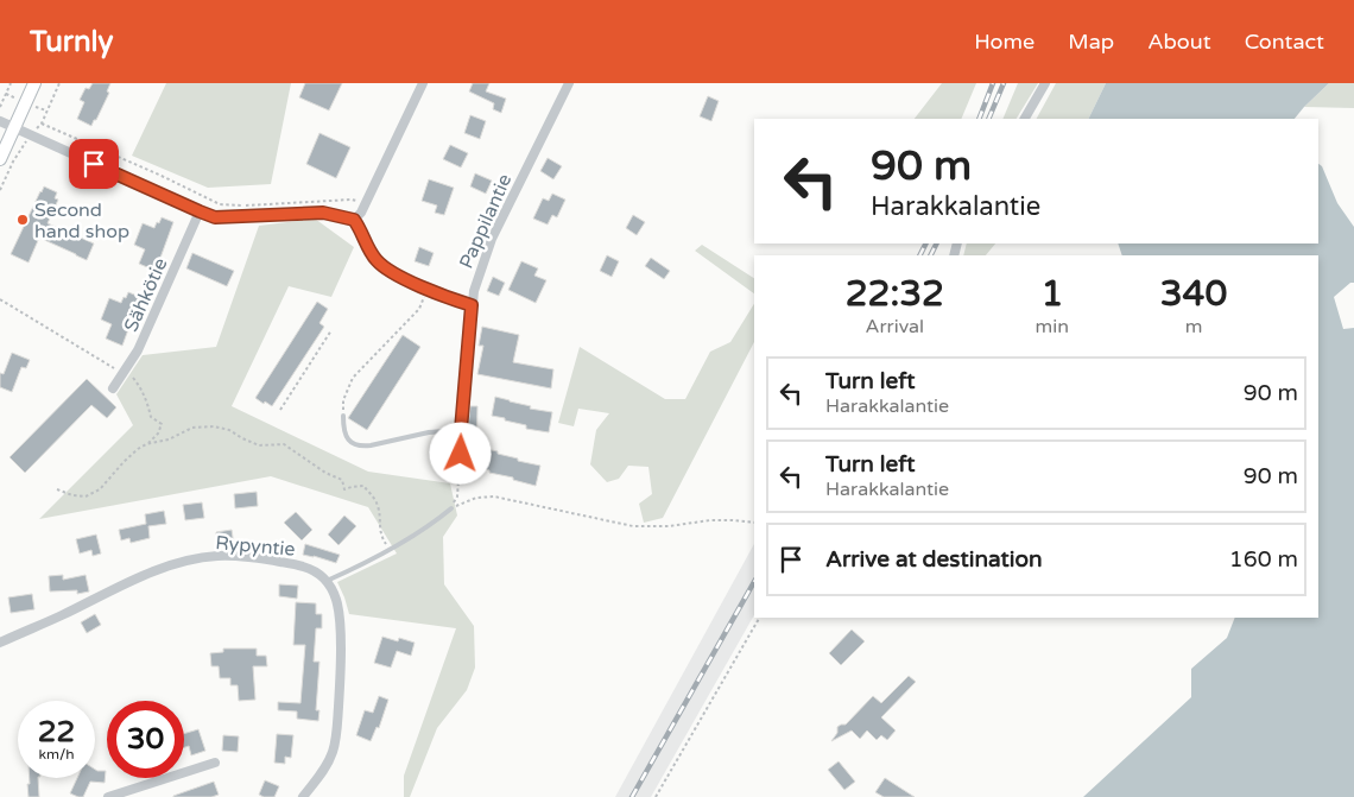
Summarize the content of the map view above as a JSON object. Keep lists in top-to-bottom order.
{
  "streets": {
    "street": ["Pappilantie", "Sähkötie", "Rypyntie"]
  },
  "places": ["Second hand shop"],
  "page": {
    "header": "Turnly",
    "nav": [
      "Home",
      "Map",
      "About",
      "Contact"
    ],
    "turn": ["90 m", "Harakkalantie"],
    "eta": [
      "22:32",
      "Arrival",
      "1",
      "min",
      "340",
      "m"
    ],
    "list": [
      {
        "name": "Turn left",
        "note": "Harakkalantie",
        "value": "90 m"
      },
      {
        "name": "Turn left",
        "note": "Harakkalantie",
        "value": "90 m"
      },
      {
        "name": "Arrive at destination",
        "value": "160 m"
      }
    ],
    "speed": "22 km/h",
    "limit": "30"
  }
}
